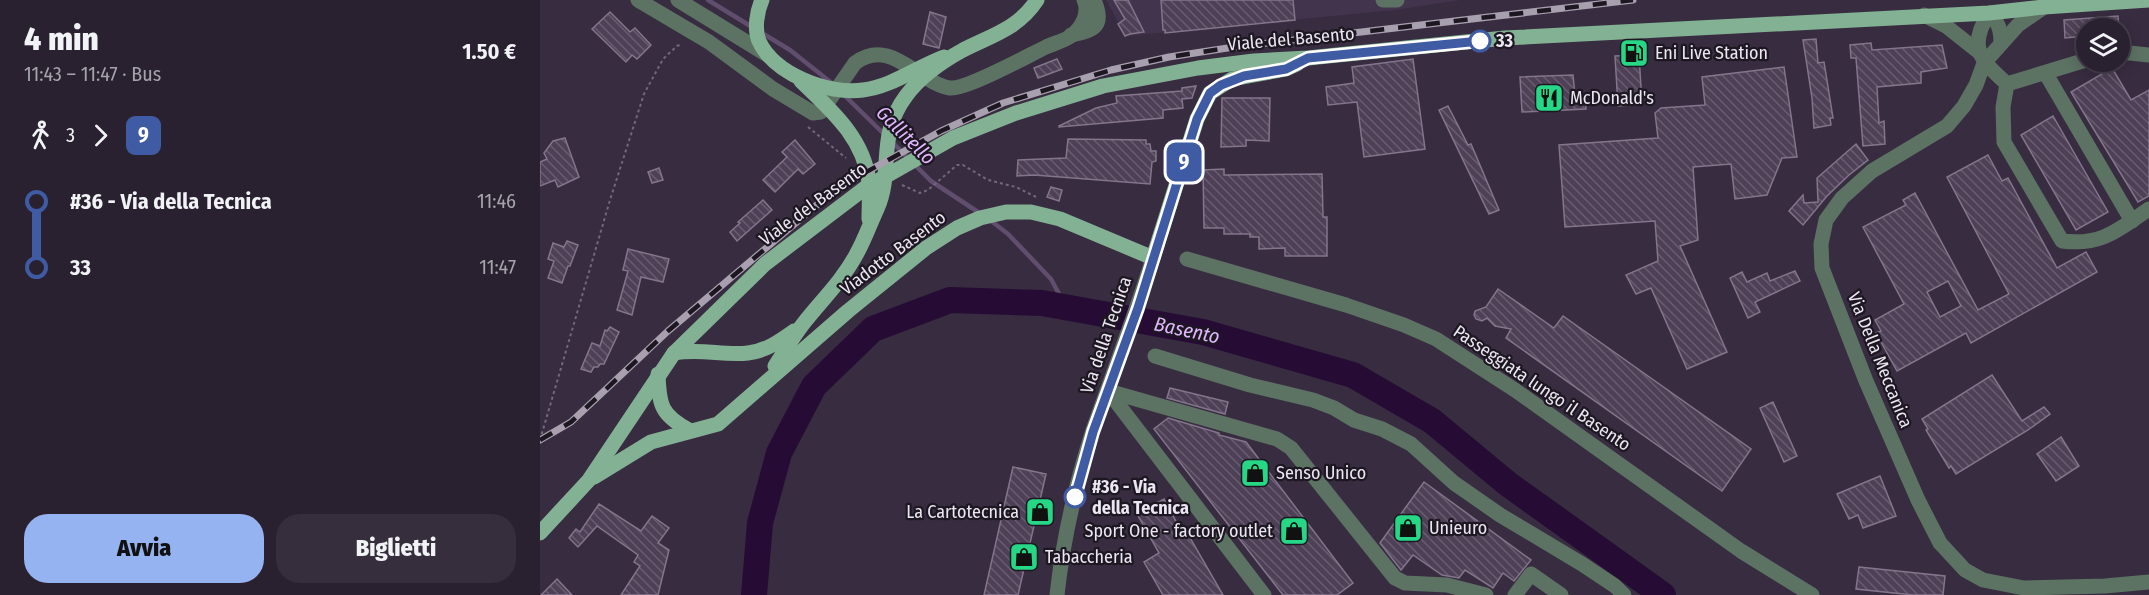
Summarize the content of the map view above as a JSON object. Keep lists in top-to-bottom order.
{
  "streets": {
    "main road": ["Viale del Basento", "Viadotto Basento", "Via della Tecnica"],
    "street": ["Via Della Meccanica", "Passeggiata lungo il Basento"]
  },
  "crossings": [
    ["Viale del Basento", "Viadotto Basento"],
    ["Viadotto Basento", "Via della Tecnica"]
  ],
  "water": ["Gallitello", "Basento"],
  "places": {
    "other": ["33", "#36 - Via della Tecnica"],
    "fuel station": ["Eni Live Station"],
    "restaurant": ["McDonald's"],
    "shop": [
      "Senso Unico",
      "La Cartotecnica",
      "Unieuro",
      "Sport One - factory outlet",
      "Tabaccheria"
    ]
  },
  "lines": ["bus line 9"],
  "page": {
    "heading": ["4 min", "11:43 – 11:47 · Bus", "1.50 €"],
    "on_map": "9",
    "legs": ["3", "9"],
    "list": [
      {
        "name": "#36 - Via della Tecnica",
        "value": "11:46"
      },
      {
        "name": "33",
        "value": "11:47"
      }
    ],
    "buttons": ["Avvia", "Biglietti"]
  }
}
